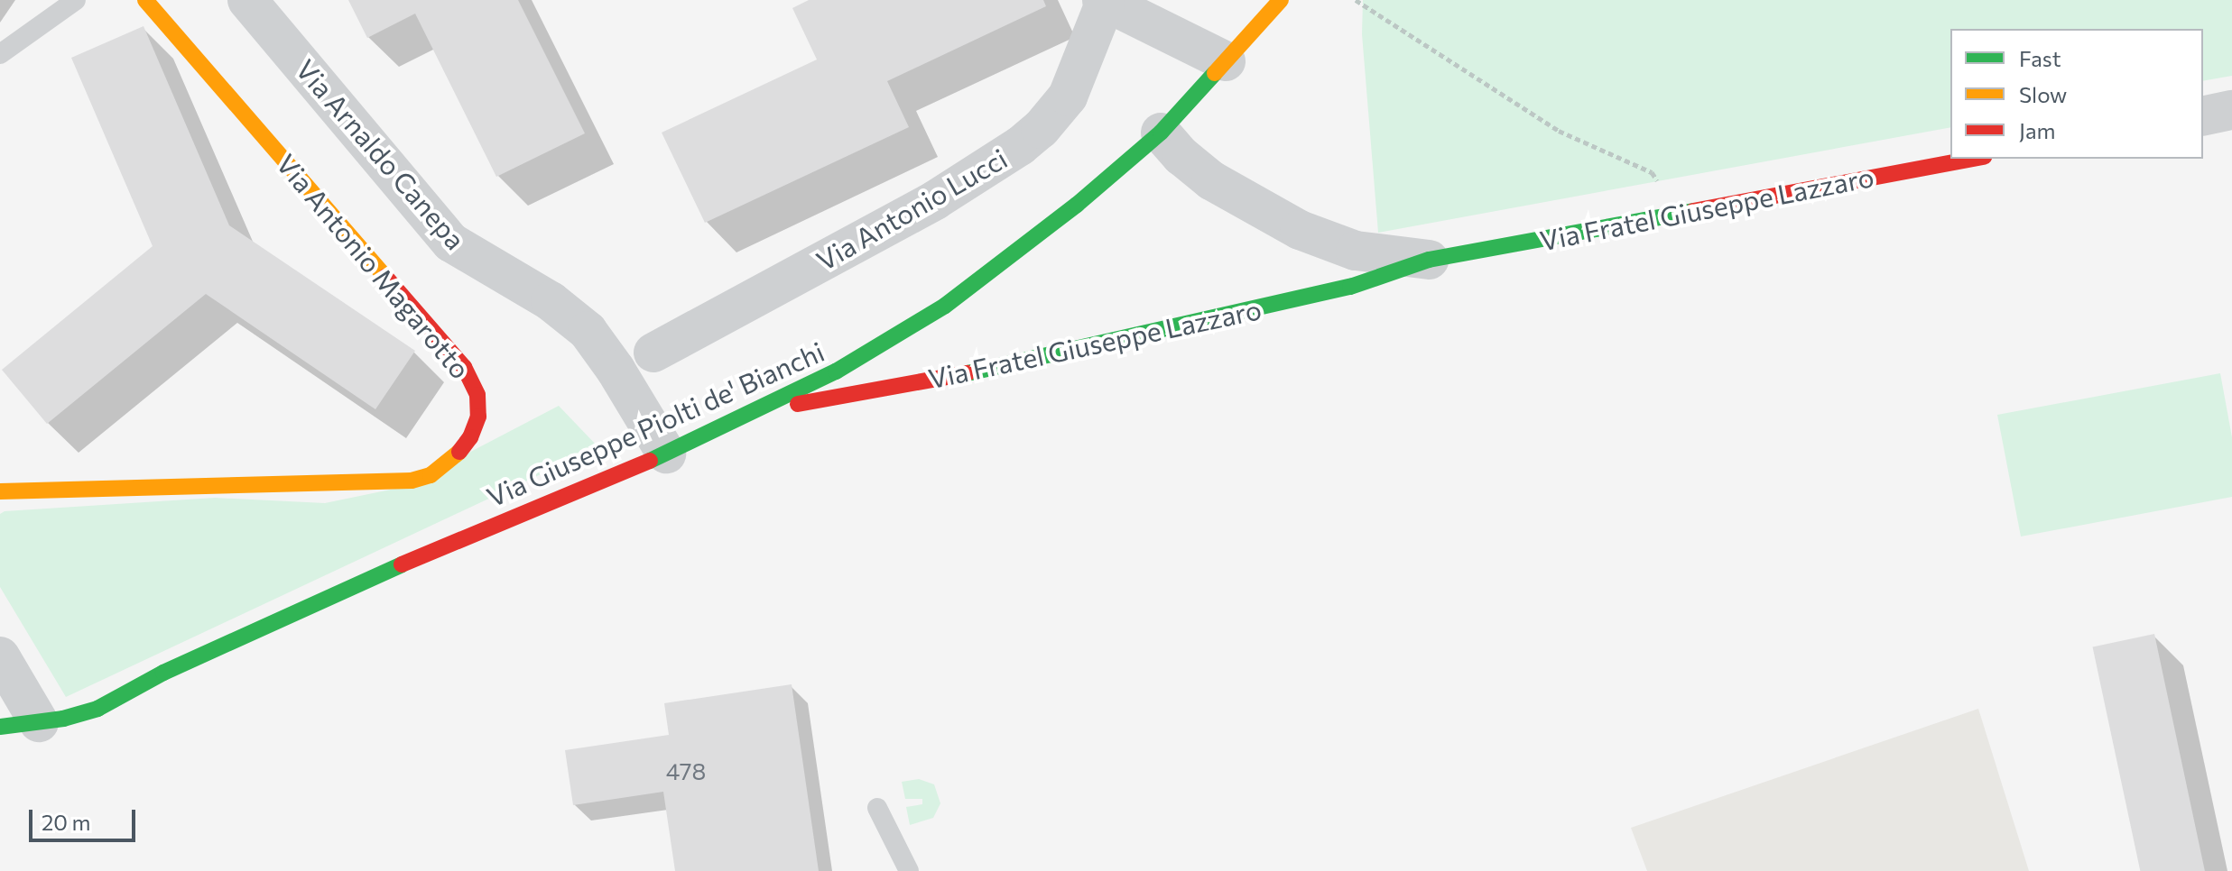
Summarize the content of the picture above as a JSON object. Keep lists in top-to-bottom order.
{
  "streets": {
    "street": [
      "Via Arnaldo Canepa",
      "Via Fratel Giuseppe Lazzaro",
      "Via Antonio Lucci",
      "Via Antonio Magarotto",
      "Via Giuseppe Piolti de' Bianchi"
    ]
  },
  "crossings": [
    ["Via Arnaldo Canepa", "Via Giuseppe Piolti de' Bianchi"],
    ["Via Fratel Giuseppe Lazzaro", "Via Giuseppe Piolti de' Bianchi"]
  ],
  "house_numbers": ["478"],
  "legend": ["Fast", "Slow", "Jam"],
  "scale_bar": "20 m"
}
